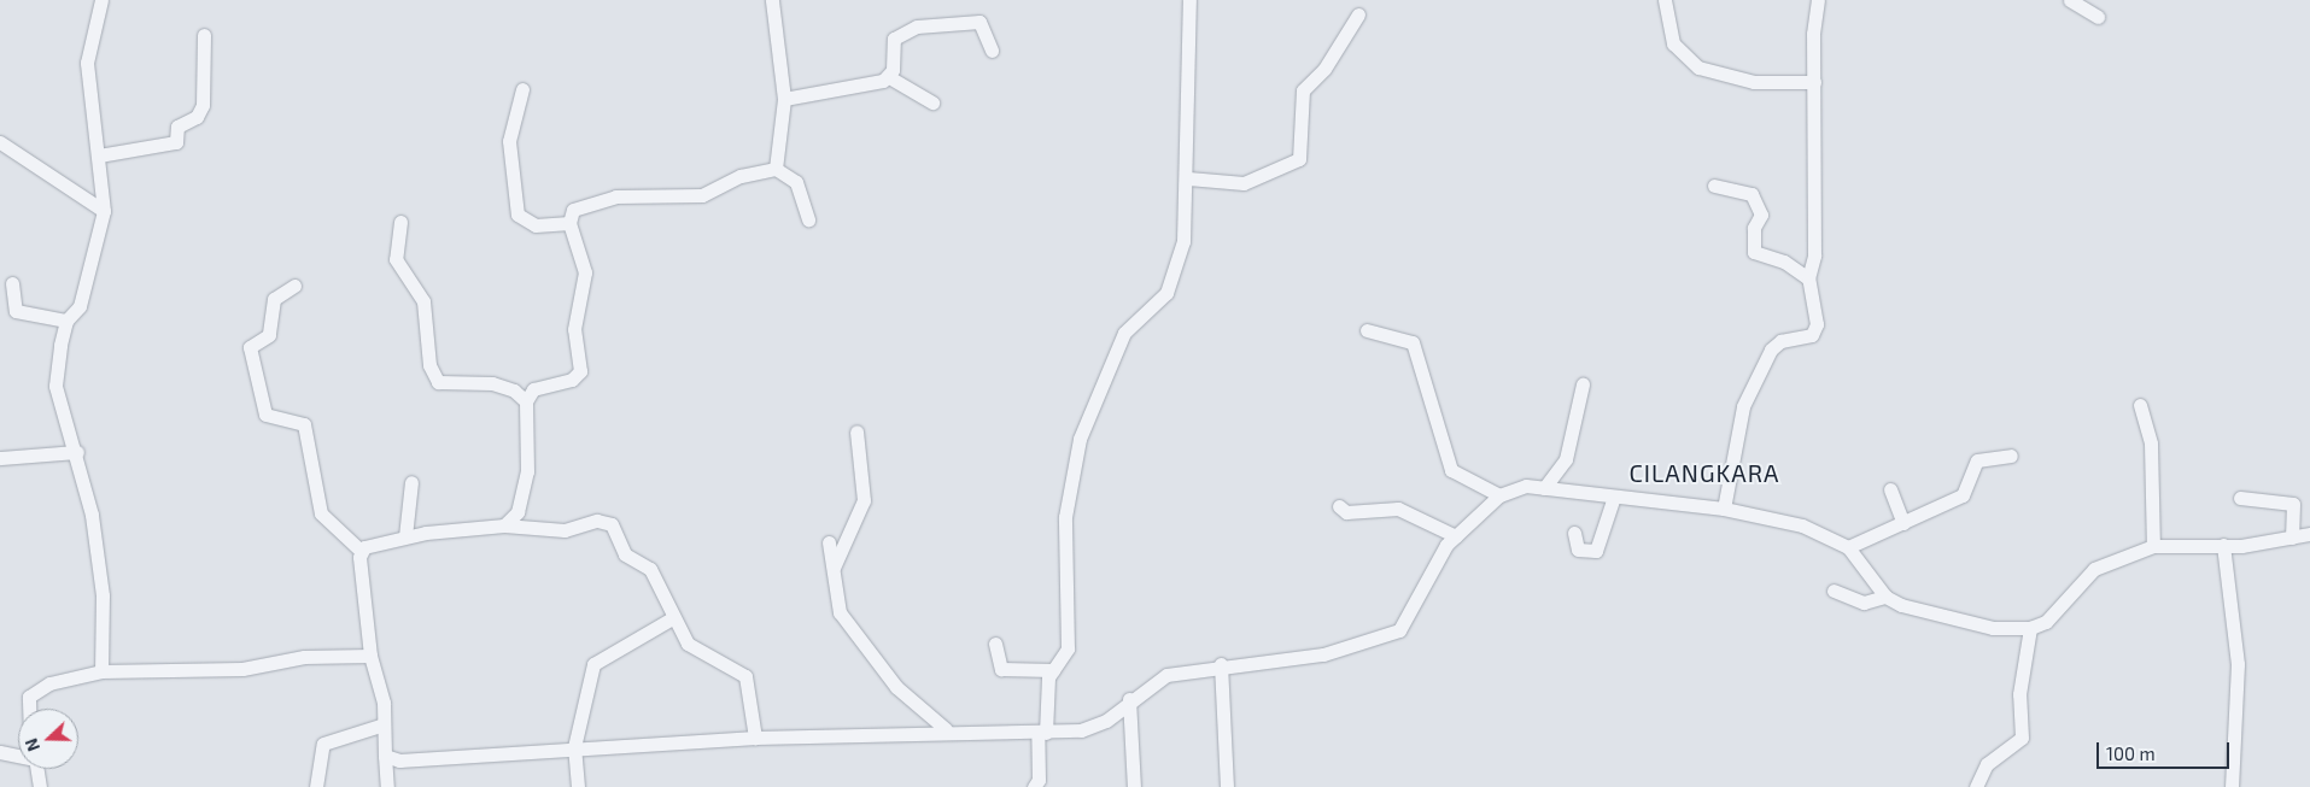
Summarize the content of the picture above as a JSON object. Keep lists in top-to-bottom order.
{
  "districts": ["CILANGKARA"],
  "scale_bar": "100 m",
  "north": "left"
}
